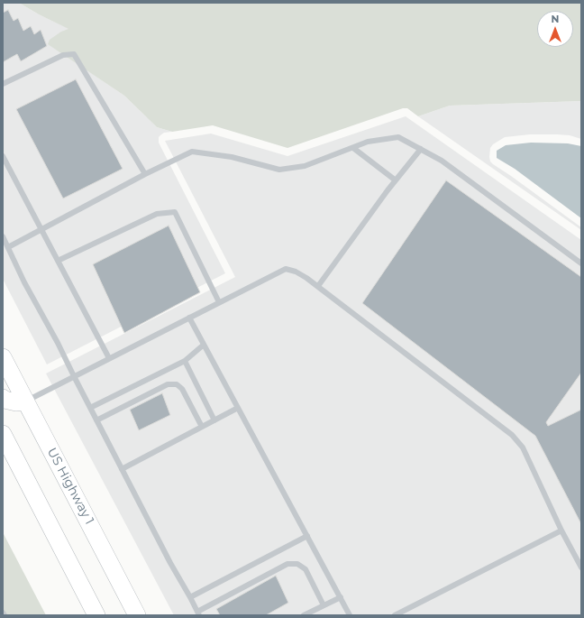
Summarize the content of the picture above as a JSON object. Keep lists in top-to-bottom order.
{
  "streets": {
    "main road": ["US Highway 1"]
  },
  "north": "top"
}
